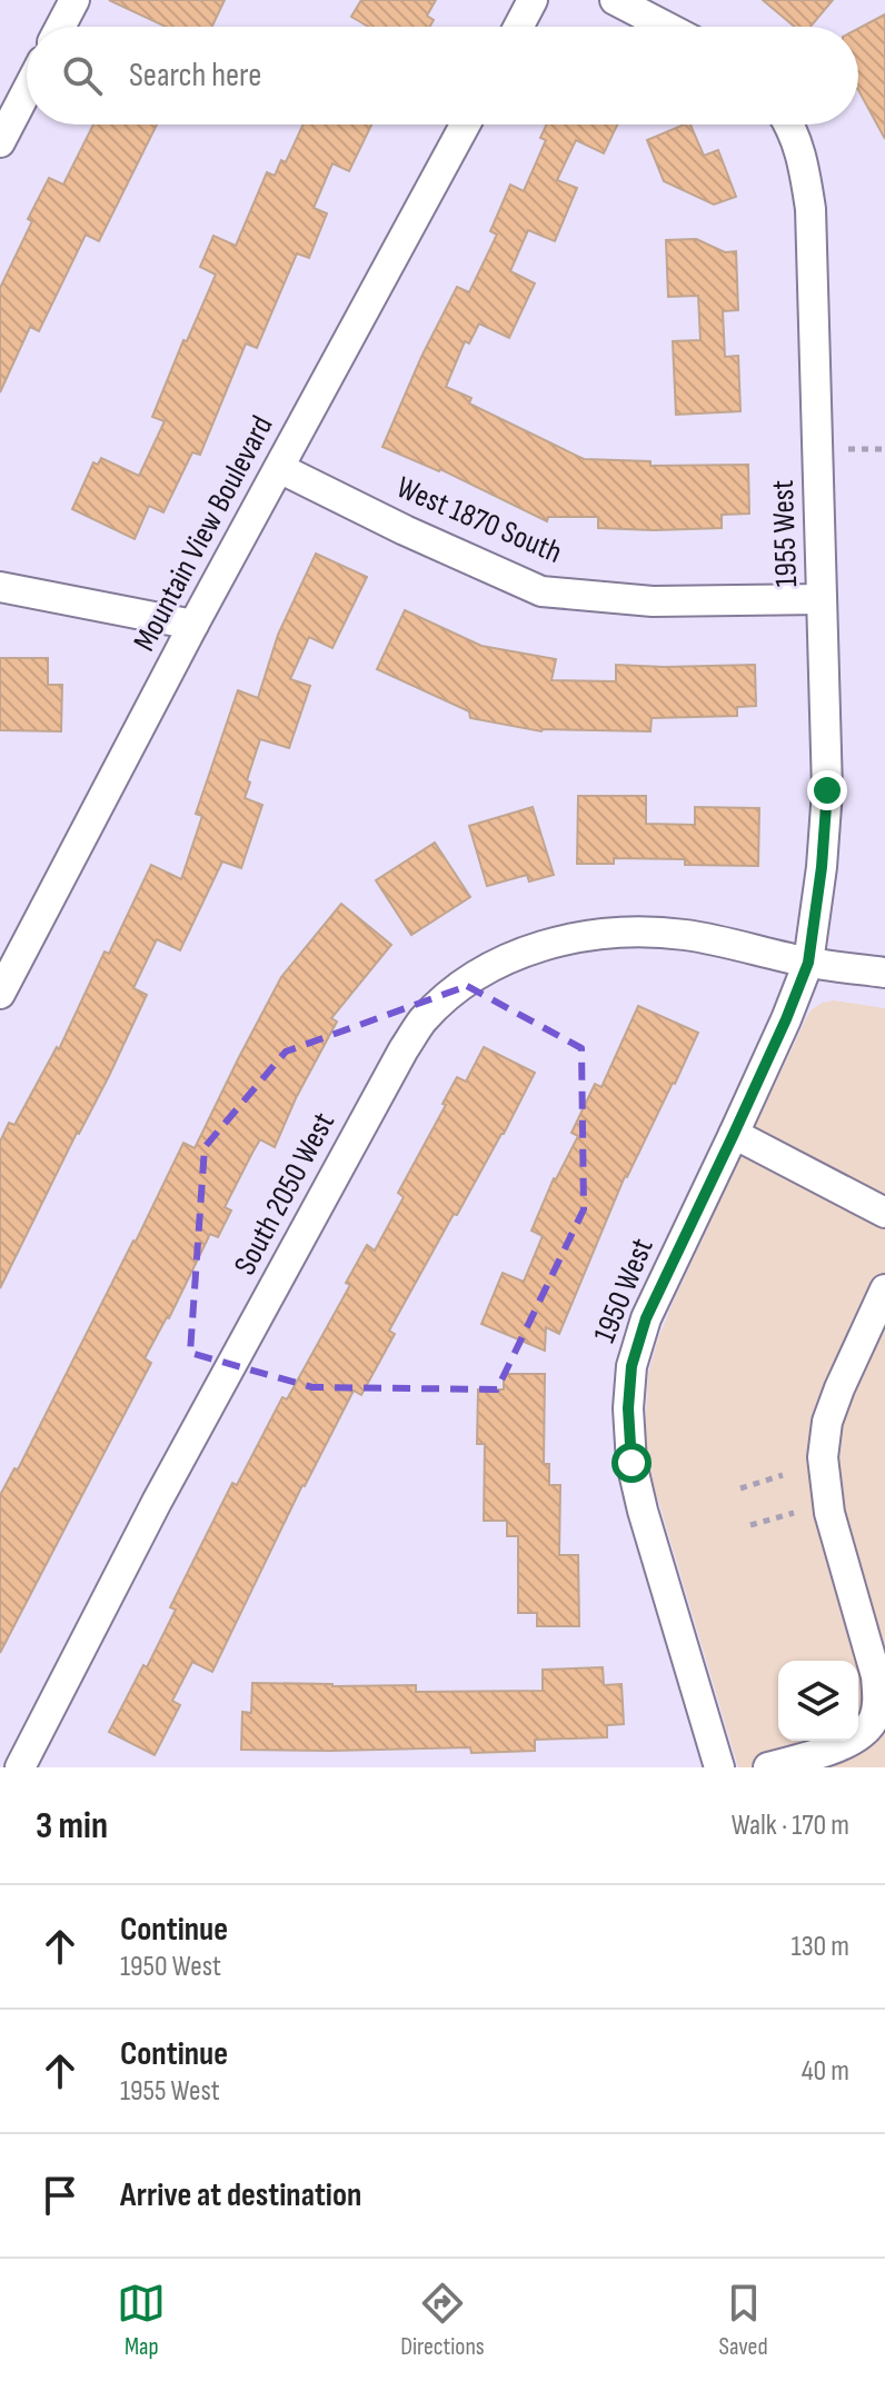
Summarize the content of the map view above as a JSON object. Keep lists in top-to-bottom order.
{
  "streets": {
    "street": [
      "West 1870 South",
      "Mountain View Boulevard",
      "1955 West",
      "South 2050 West",
      "1950 West"
    ]
  },
  "crossings": [
    ["West 1870 South", "Mountain View Boulevard"],
    ["West 1870 South", "1955 West"],
    ["1955 West", "South 2050 West"],
    ["1955 West", "1950 West"],
    ["South 2050 West", "1950 West"]
  ],
  "page": {
    "search": "Search here",
    "heading": ["3 min", "Walk · 170 m"],
    "list": [
      ["Continue", "1950 West", "130 m"],
      ["Continue", "1955 West", "40 m"],
      "Arrive at destination"
    ],
    "nav": ["Map", "Directions", "Saved"]
  }
}
